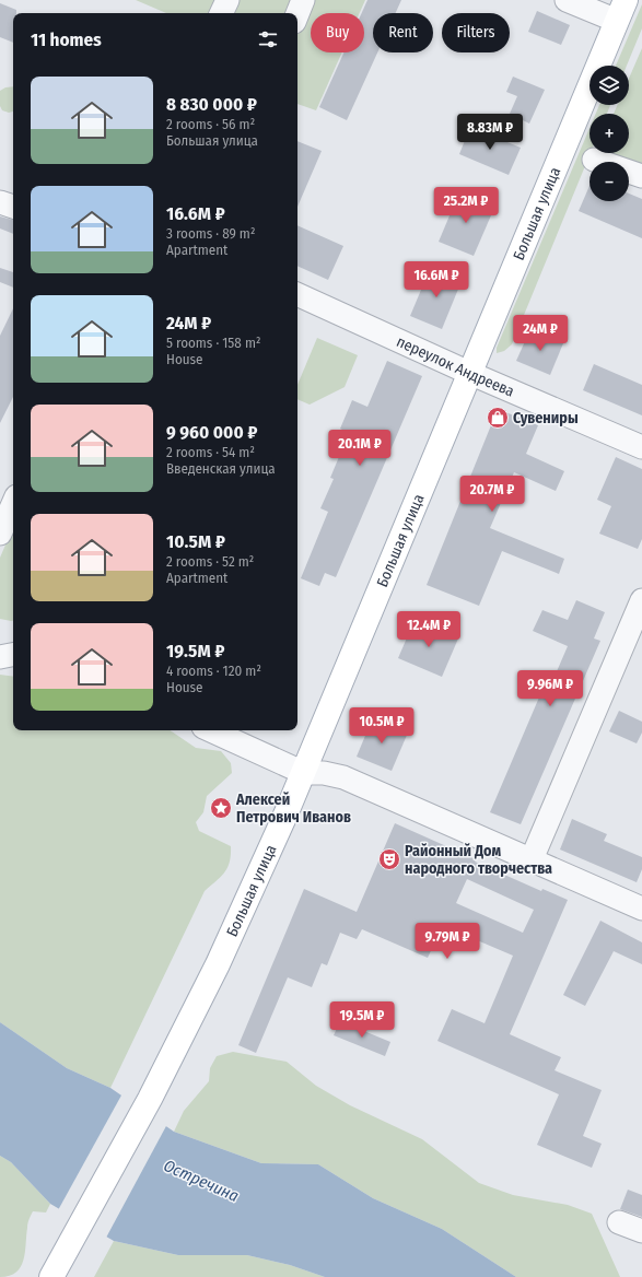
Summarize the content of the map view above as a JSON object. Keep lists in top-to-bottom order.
{
  "streets": {
    "main road": ["Большая улица"],
    "street": ["переулок Андреева"]
  },
  "crossings": [
    ["Большая улица", "переулок Андреева"]
  ],
  "water": ["Остречина"],
  "places": {
    "shop": ["Сувениры"],
    "place": ["Алексей Петрович Иванов"],
    "theatre": ["Районный Дом народного творчества"]
  },
  "page": {
    "chip": ["Buy", "Rent", "Filters"],
    "heading": "11 homes",
    "map_buttons": ["+", "−"],
    "list": [
      {
        "name": "8 830 000 ₽",
        "note": "2 rooms · 56 m² · Большая улица"
      },
      {
        "name": "16.6M ₽",
        "note": "3 rooms · 89 m² · Apartment"
      },
      {
        "name": "24M ₽",
        "note": "5 rooms · 158 m² · House"
      },
      {
        "name": "9 960 000 ₽",
        "note": "2 rooms · 54 m² · Введенская улица"
      },
      {
        "name": "10.5M ₽",
        "note": "2 rooms · 52 m² · Apartment"
      },
      {
        "name": "19.5M ₽",
        "note": "4 rooms · 120 m² · House"
      }
    ],
    "price": [
      "8.83M ₽",
      "25.2M ₽",
      "16.6M ₽",
      "24M ₽",
      "20.1M ₽",
      "20.7M ₽",
      "12.4M ₽",
      "9.96M ₽",
      "10.5M ₽",
      "9.79M ₽",
      "19.5M ₽"
    ]
  }
}
